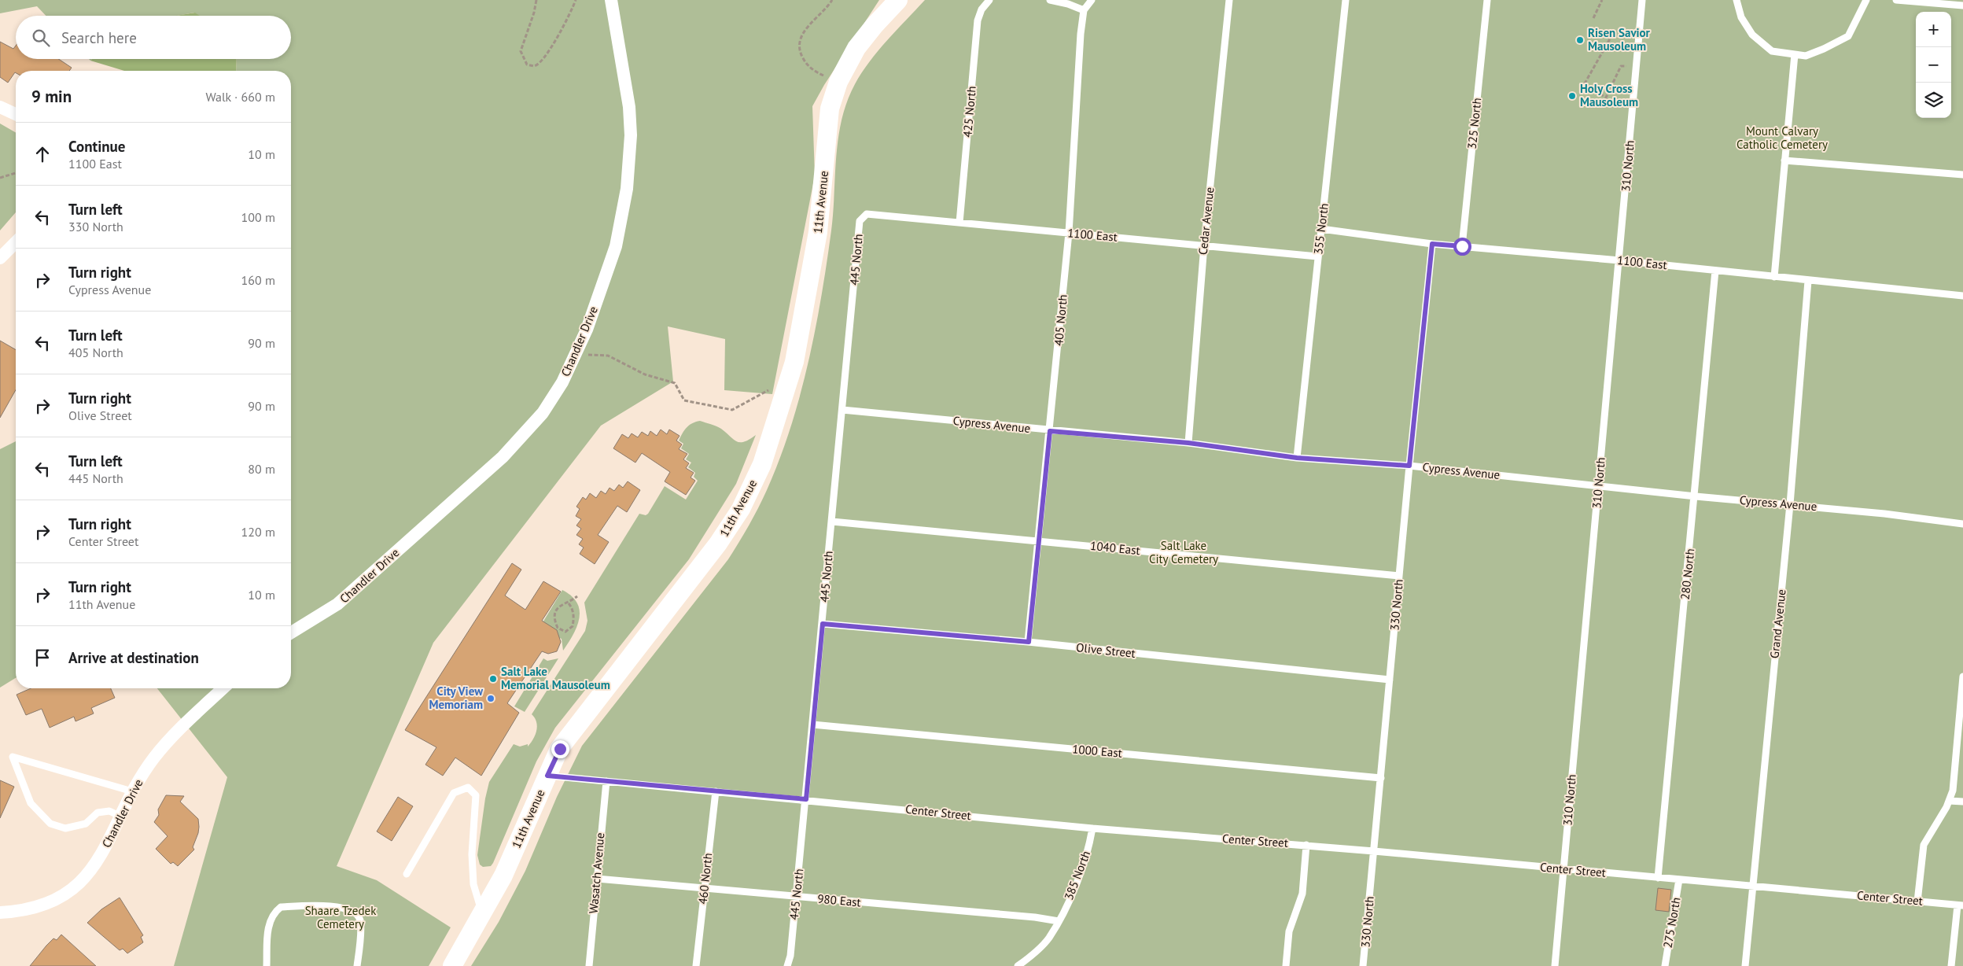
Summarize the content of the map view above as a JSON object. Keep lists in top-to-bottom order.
{
  "streets": {
    "street": ["11th Avenue", "Chandler Drive"],
    "lane": [
      "425 North",
      "325 North",
      "310 North",
      "Cedar Avenue",
      "355 North",
      "1100 East",
      "445 North",
      "405 North",
      "Cypress Avenue",
      "1040 East",
      "280 North",
      "330 North",
      "Grand Avenue",
      "Olive Street",
      "1000 East",
      "Center Street",
      "Wasatch Avenue",
      "385 North",
      "460 North",
      "980 East",
      "275 North"
    ]
  },
  "crossings": [
    ["425 North", "1100 East"],
    ["325 North", "1100 East"],
    ["310 North", "1100 East"],
    ["310 North", "Cypress Avenue"],
    ["310 North", "Center Street"],
    ["11th Avenue", "Center Street"],
    ["Cedar Avenue", "1100 East"],
    ["Cedar Avenue", "Cypress Avenue"],
    ["355 North", "1100 East"],
    ["355 North", "Cypress Avenue"],
    ["1100 East", "445 North"],
    ["1100 East", "405 North"],
    ["1100 East", "280 North"],
    ["1100 East", "330 North"],
    ["1100 East", "Grand Avenue"],
    ["445 North", "Cypress Avenue"],
    ["445 North", "1040 East"],
    ["445 North", "Olive Street"],
    ["445 North", "1000 East"],
    ["445 North", "Center Street"],
    ["445 North", "980 East"],
    ["405 North", "Cypress Avenue"],
    ["405 North", "1040 East"],
    ["405 North", "Olive Street"],
    ["Cypress Avenue", "280 North"],
    ["Cypress Avenue", "330 North"],
    ["Cypress Avenue", "Grand Avenue"],
    ["1040 East", "330 North"],
    ["280 North", "Center Street"],
    ["330 North", "Olive Street"],
    ["330 North", "1000 East"],
    ["330 North", "Center Street"],
    ["Grand Avenue", "Center Street"],
    ["Center Street", "Wasatch Avenue"],
    ["Center Street", "385 North"],
    ["Center Street", "460 North"],
    ["Center Street", "275 North"],
    ["Wasatch Avenue", "980 East"],
    ["385 North", "980 East"],
    ["460 North", "980 East"]
  ],
  "parks": ["Mount Calvary Catholic Cemetery", "Salt Lake City Cemetery", "Shaare Tzedek Cemetery"],
  "places": [
    "Risen Savior Mausoleum",
    "Holy Cross Mausoleum",
    "Salt Lake Memorial Mausoleum",
    "City View Memoriam"
  ],
  "page": {
    "map_buttons": ["+", "−"],
    "search": "Search here",
    "heading": ["9 min", "Walk · 660 m"],
    "list": [
      ["Continue", "1100 East", "10 m"],
      ["Turn left", "330 North", "100 m"],
      ["Turn right", "Cypress Avenue", "160 m"],
      ["Turn left", "405 North", "90 m"],
      ["Turn right", "Olive Street", "90 m"],
      ["Turn left", "445 North", "80 m"],
      ["Turn right", "Center Street", "120 m"],
      ["Turn right", "11th Avenue", "10 m"],
      "Arrive at destination"
    ]
  }
}
